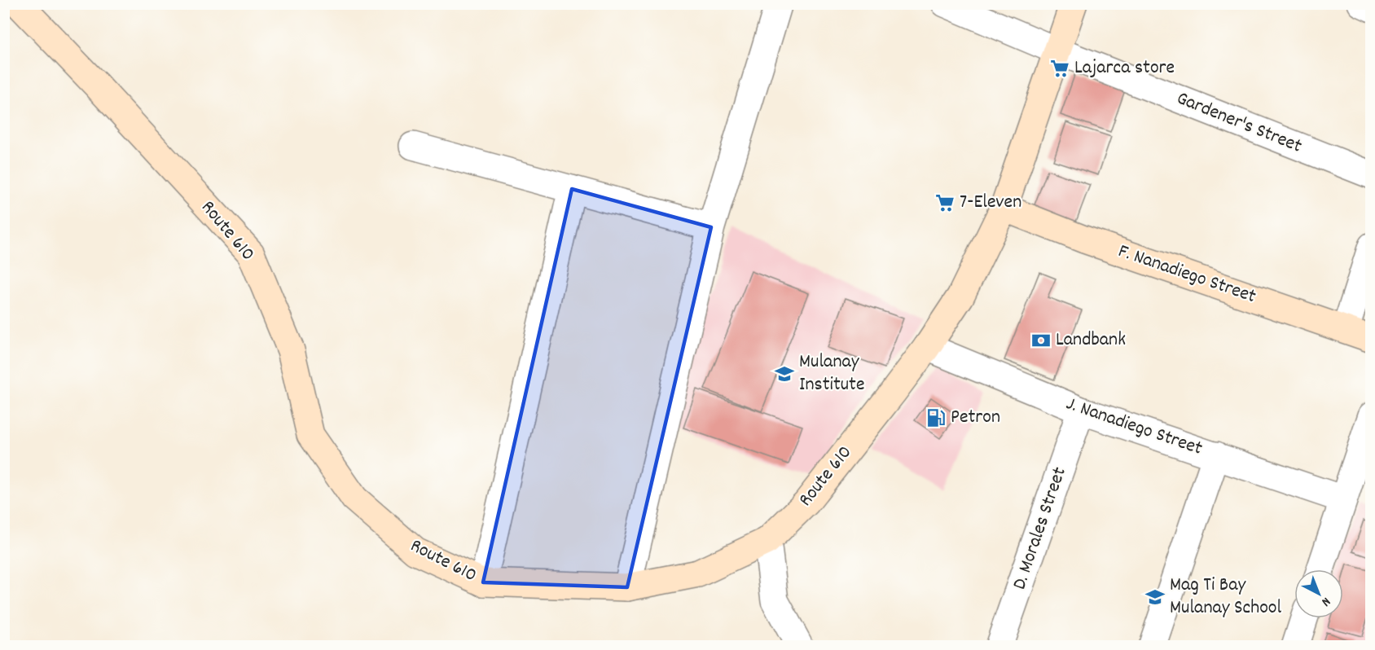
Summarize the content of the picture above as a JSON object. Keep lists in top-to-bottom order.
{
  "streets": {
    "main road": ["Route 610", "F. Nanadiego Street"],
    "street": ["Gardener's Street", "J. Nanadiego Street", "D. Morales Street"]
  },
  "crossings": [
    ["Gardener's Street", "Route 610"],
    ["Route 610", "F. Nanadiego Street"],
    ["Route 610", "J. Nanadiego Street"],
    ["J. Nanadiego Street", "D. Morales Street"]
  ],
  "places": {
    "supermarket": ["Lajarca store", "7-Eleven"],
    "bank": ["Landbank"],
    "school or university": ["Mulanay Institute", "Mag Ti Bay Mulanay School"],
    "fuel station": ["Petron"]
  },
  "north": "bottom right"
}
